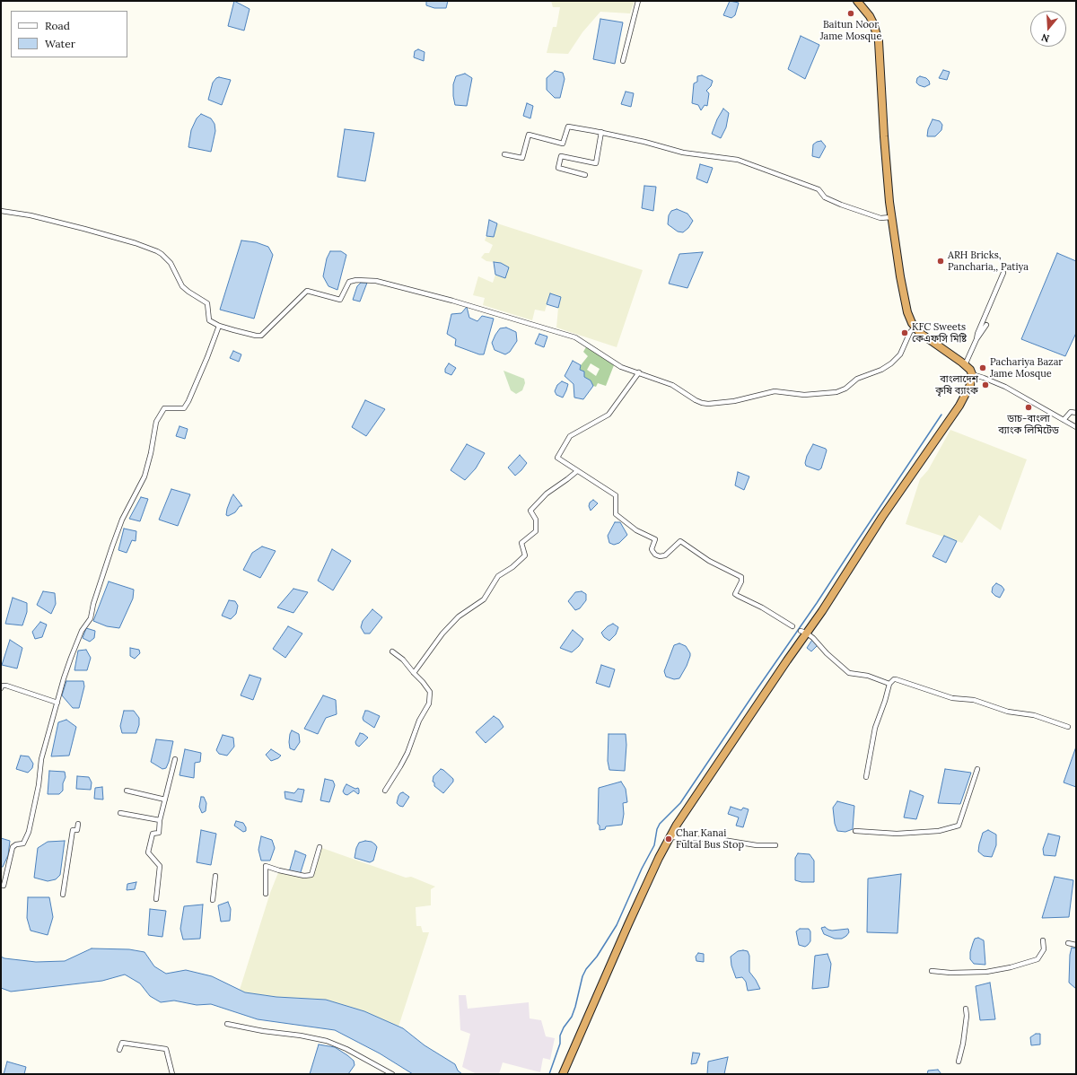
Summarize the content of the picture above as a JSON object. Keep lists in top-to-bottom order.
{
  "places": [
    "Baitun Noor Jame Mosque",
    "ARH Bricks, Pancharia,, Patiya",
    "KFC Sweets কেএফসি মিষ্টি",
    "Pachariya Bazar Jame Mosque",
    "বাংলাদেশ কৃষি ব্যাংক",
    "ডাচ-বাংলা ব্যাংক লিমিটেড",
    "Char Kanai Fultal Bus Stop"
  ],
  "legend": ["Road", "Water"],
  "north": "bottom"
}
